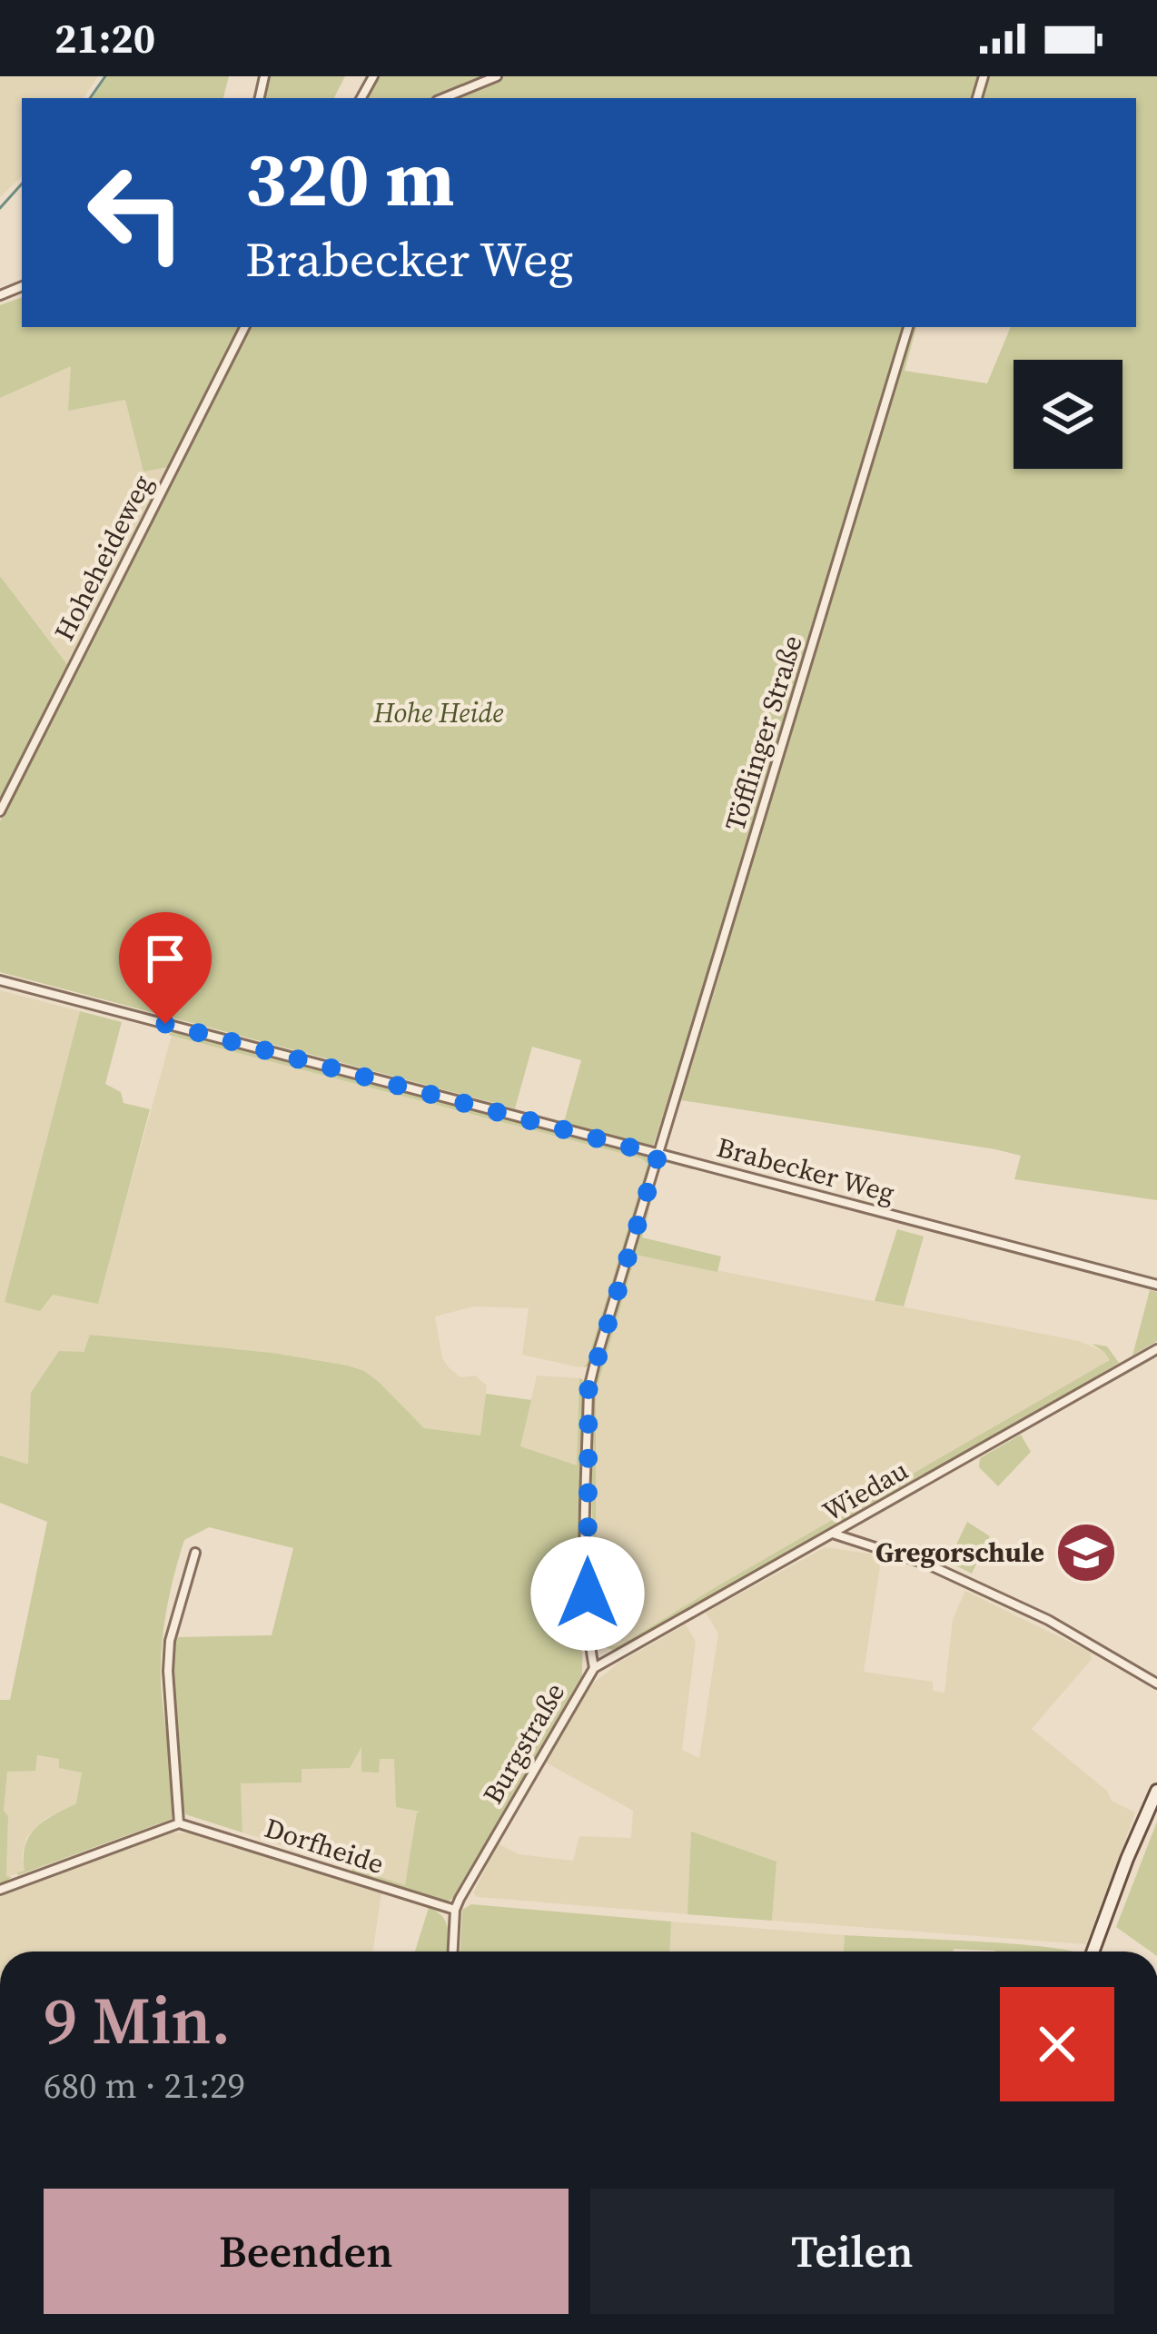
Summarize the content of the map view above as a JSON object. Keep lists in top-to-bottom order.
{
  "streets": {
    "street": [
      "Hoheheideweg",
      "Töfflinger Straße",
      "Brabecker Weg",
      "Wiedau",
      "Burgstraße",
      "Dorfheide"
    ]
  },
  "crossings": [
    ["Töfflinger Straße", "Brabecker Weg"],
    ["Töfflinger Straße", "Burgstraße"],
    ["Brabecker Weg", "Burgstraße"],
    ["Wiedau", "Burgstraße"],
    ["Burgstraße", "Dorfheide"]
  ],
  "parks": ["Hohe Heide"],
  "places": {
    "school or university": ["Gregorschule"]
  },
  "page": {
    "status": "21:20",
    "turn": ["320 m", "Brabecker Weg"],
    "heading": ["9 Min.", "680 m · 21:29"],
    "buttons": ["Beenden", "Teilen"]
  }
}
